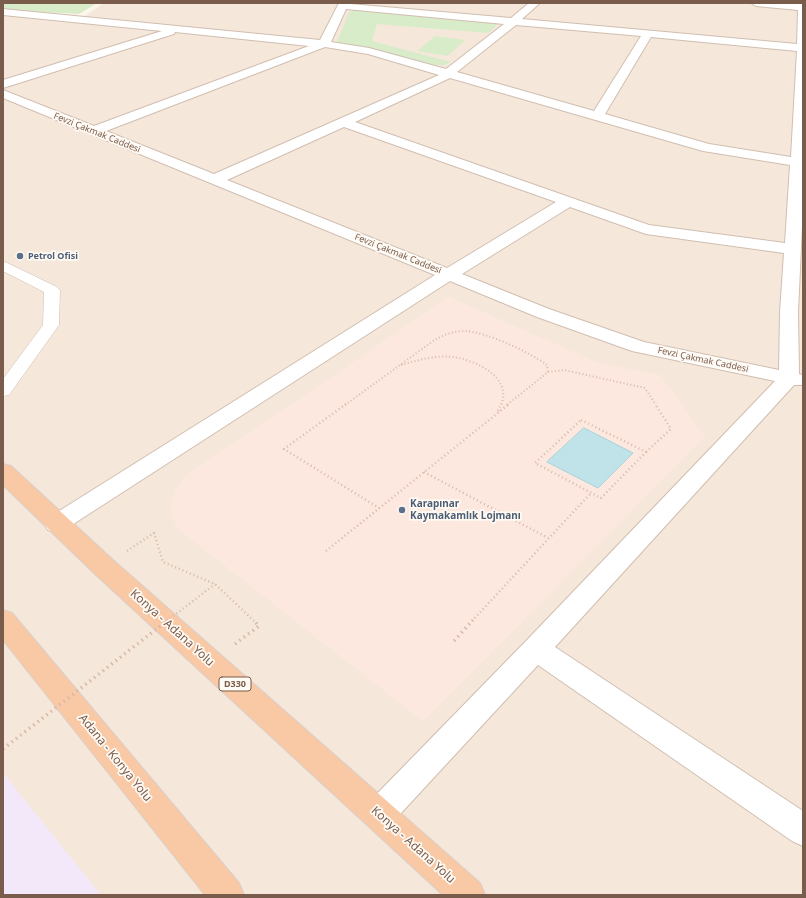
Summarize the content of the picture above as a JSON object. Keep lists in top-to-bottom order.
{
  "streets": {
    "highway": ["Konya - Adana Yolu", "D330", "Adana - Konya Yolu"],
    "street": ["Fevzi Çakmak Caddesi"]
  },
  "places": ["Petrol Ofisi", "Karapınar Kaymakamlık Lojmanı"]
}
